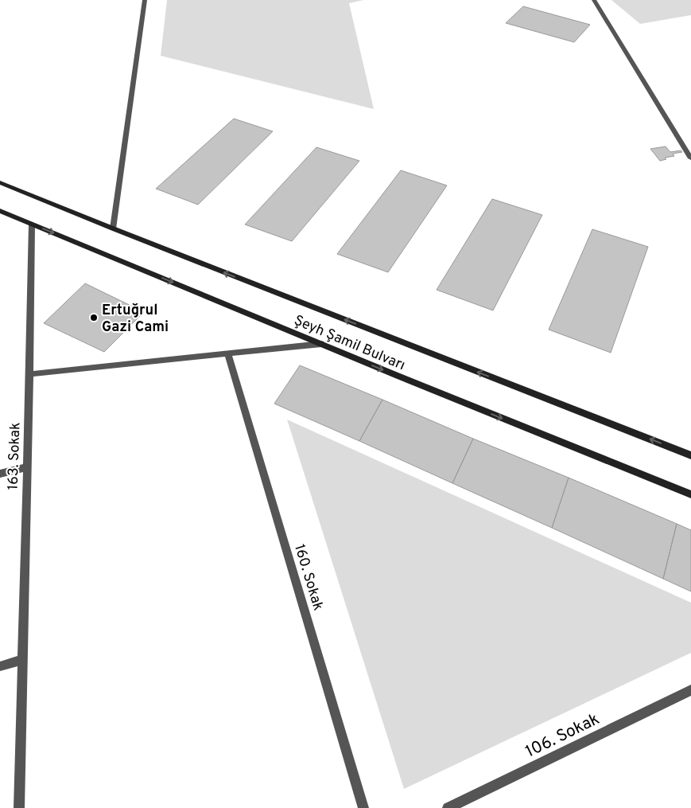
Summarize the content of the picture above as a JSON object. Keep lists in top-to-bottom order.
{
  "streets": {
    "main road": ["Şeyh Şamil Bulvarı"],
    "street": ["163. Sokak", "160. Sokak", "106. Sokak"]
  },
  "crossings": [
    ["Şeyh Şamil Bulvarı", "163. Sokak"]
  ],
  "places": ["Ertuğrul Gazi Cami"]
}
